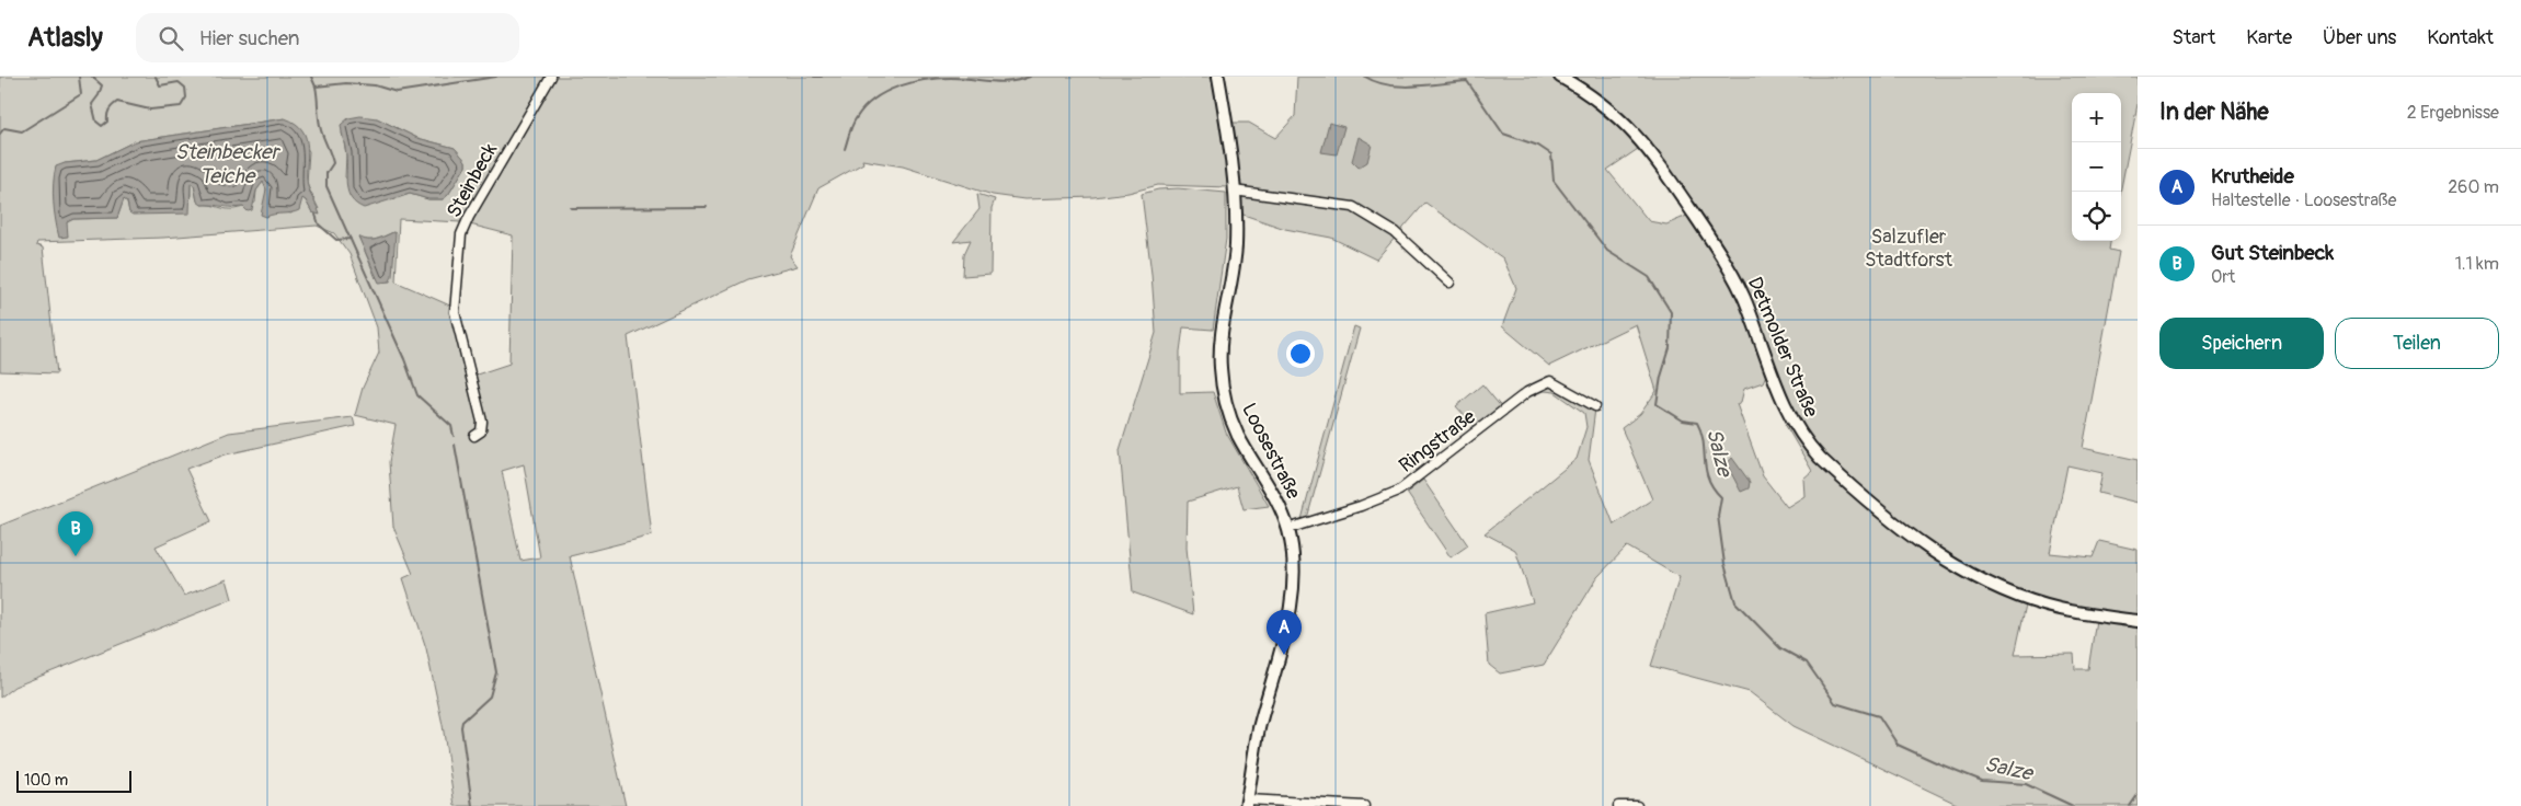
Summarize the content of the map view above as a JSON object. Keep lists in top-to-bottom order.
{
  "streets": {
    "main road": ["Detmolder Straße", "Loosestraße"],
    "street": ["Steinbeck", "Ringstraße"]
  },
  "crossings": [
    ["Ringstraße", "Loosestraße"]
  ],
  "water": ["Steinbecker Teiche", "Salze"],
  "parks": ["Salzufler Stadtforst"],
  "scale_bar": "100 m",
  "page": {
    "header": "Atlasly",
    "search": "Hier suchen",
    "nav": [
      "Start",
      "Karte",
      "Über uns",
      "Kontakt"
    ],
    "heading": ["In der Nähe", "2 Ergebnisse"],
    "map_buttons": ["+", "−"],
    "list": [
      {
        "mark": "A",
        "name": "Krutheide",
        "note": "Haltestelle · Loosestraße",
        "value": "260 m"
      },
      {
        "mark": "B",
        "name": "Gut Steinbeck",
        "note": "Ort",
        "value": "1.1 km"
      }
    ],
    "buttons": ["Speichern", "Teilen"],
    "pins": ["B", "A"],
    "scale": "100 m"
  }
}
